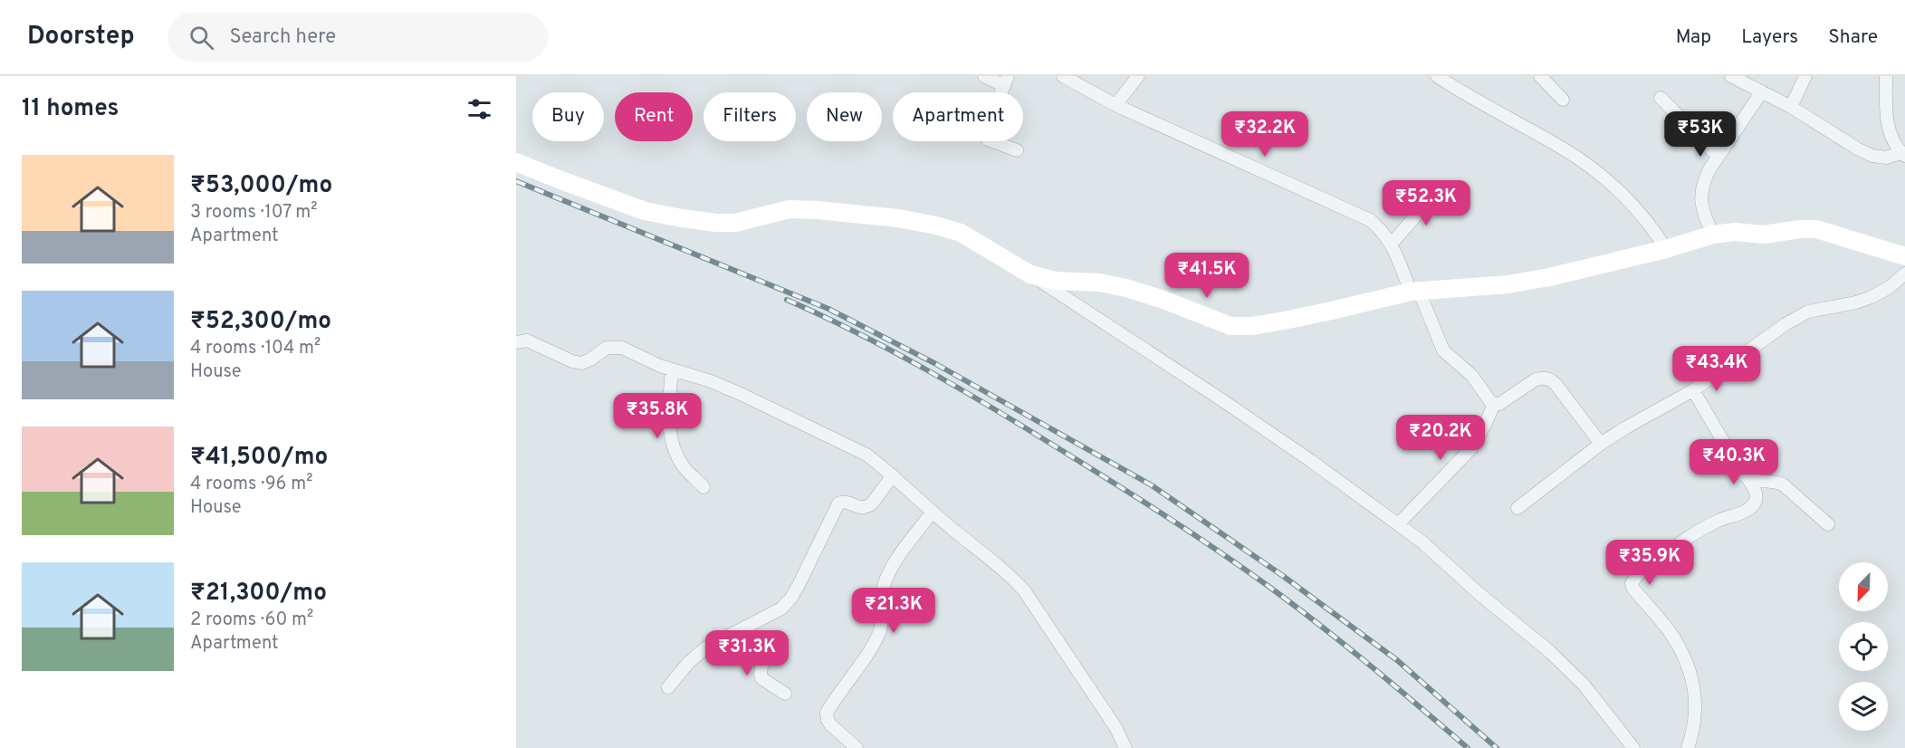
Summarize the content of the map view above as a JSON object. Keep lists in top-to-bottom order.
{
  "north": "bottom left",
  "page": {
    "header": "Doorstep",
    "search": "Search here",
    "nav": ["Map", "Layers", "Share"],
    "heading": "11 homes",
    "chip": [
      "Buy",
      "Rent",
      "Filters",
      "New",
      "Apartment"
    ],
    "price": [
      "₹32.2K",
      "₹53K",
      "₹52.3K",
      "₹41.5K",
      "₹43.4K",
      "₹35.8K",
      "₹20.2K",
      "₹40.3K",
      "₹35.9K",
      "₹21.3K",
      "₹31.3K"
    ],
    "list": [
      {
        "name": "₹53,000/mo",
        "note": "3 rooms · 107 m² · Apartment"
      },
      {
        "name": "₹52,300/mo",
        "note": "4 rooms · 104 m² · House"
      },
      {
        "name": "₹41,500/mo",
        "note": "4 rooms · 96 m² · House"
      },
      {
        "name": "₹21,300/mo",
        "note": "2 rooms · 60 m² · Apartment"
      }
    ]
  }
}
